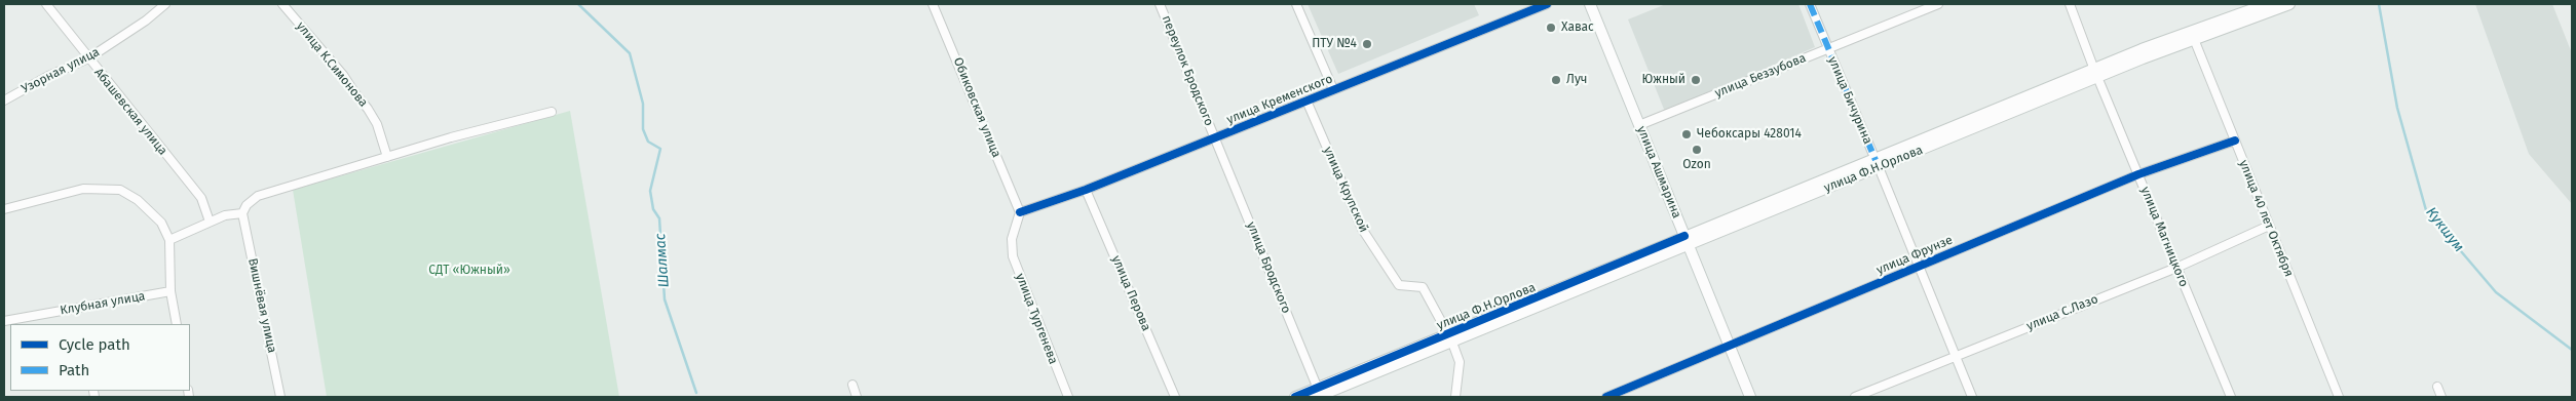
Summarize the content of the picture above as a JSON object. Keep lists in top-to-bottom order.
{
  "streets": {
    "main road": ["улица Ф.Н.Орлова", "улица Ашмарина"],
    "street": [
      "улица К.Симонова",
      "Узорная улица",
      "переулок Бродского",
      "улица Беззубова",
      "улица Кременского",
      "улица Бичурина",
      "Обиковская улица",
      "Абашевская улица",
      "улица Крупской",
      "улица 40 лет Октября",
      "улица Магницкого",
      "улица Фрунзе",
      "улица Бродского",
      "улица Перова",
      "Клубная улица",
      "Вишнёвая улица",
      "улица С.Лазо",
      "улица Тургенева"
    ]
  },
  "crossings": [
    ["Узорная улица", "Абашевская улица"],
    ["переулок Бродского", "улица Кременского"],
    ["переулок Бродского", "улица Бродского"],
    ["улица Беззубова", "улица Бичурина"],
    ["улица Беззубова", "улица Ашмарина"],
    ["улица Кременского", "Обиковская улица"],
    ["улица Кременского", "улица Крупской"],
    ["улица Кременского", "улица Бродского"],
    ["улица Кременского", "улица Перова"],
    ["улица Кременского", "улица Тургенева"],
    ["улица Бичурина", "улица Ф.Н.Орлова"],
    ["улица Бичурина", "улица Фрунзе"],
    ["улица Бичурина", "улица С.Лазо"],
    ["Обиковская улица", "улица Тургенева"],
    ["улица Ф.Н.Орлова", "улица Ашмарина"],
    ["улица Ф.Н.Орлова", "улица Крупской"],
    ["улица Ф.Н.Орлова", "улица 40 лет Октября"],
    ["улица Ф.Н.Орлова", "улица Магницкого"],
    ["улица Ф.Н.Орлова", "улица Бродского"],
    ["улица Ашмарина", "улица Фрунзе"],
    ["улица 40 лет Октября", "улица Фрунзе"],
    ["улица 40 лет Октября", "улица С.Лазо"],
    ["улица Магницкого", "улица Фрунзе"],
    ["улица Магницкого", "улица С.Лазо"]
  ],
  "water": ["Кукшум", "Шалмас"],
  "parks": ["СДТ «Южный»"],
  "places": [
    "Хавас",
    "ПТУ №4",
    "Луч",
    "Южный",
    "Чебоксары 428014",
    "Ozon"
  ],
  "legend": ["Cycle path", "Path"]
}
